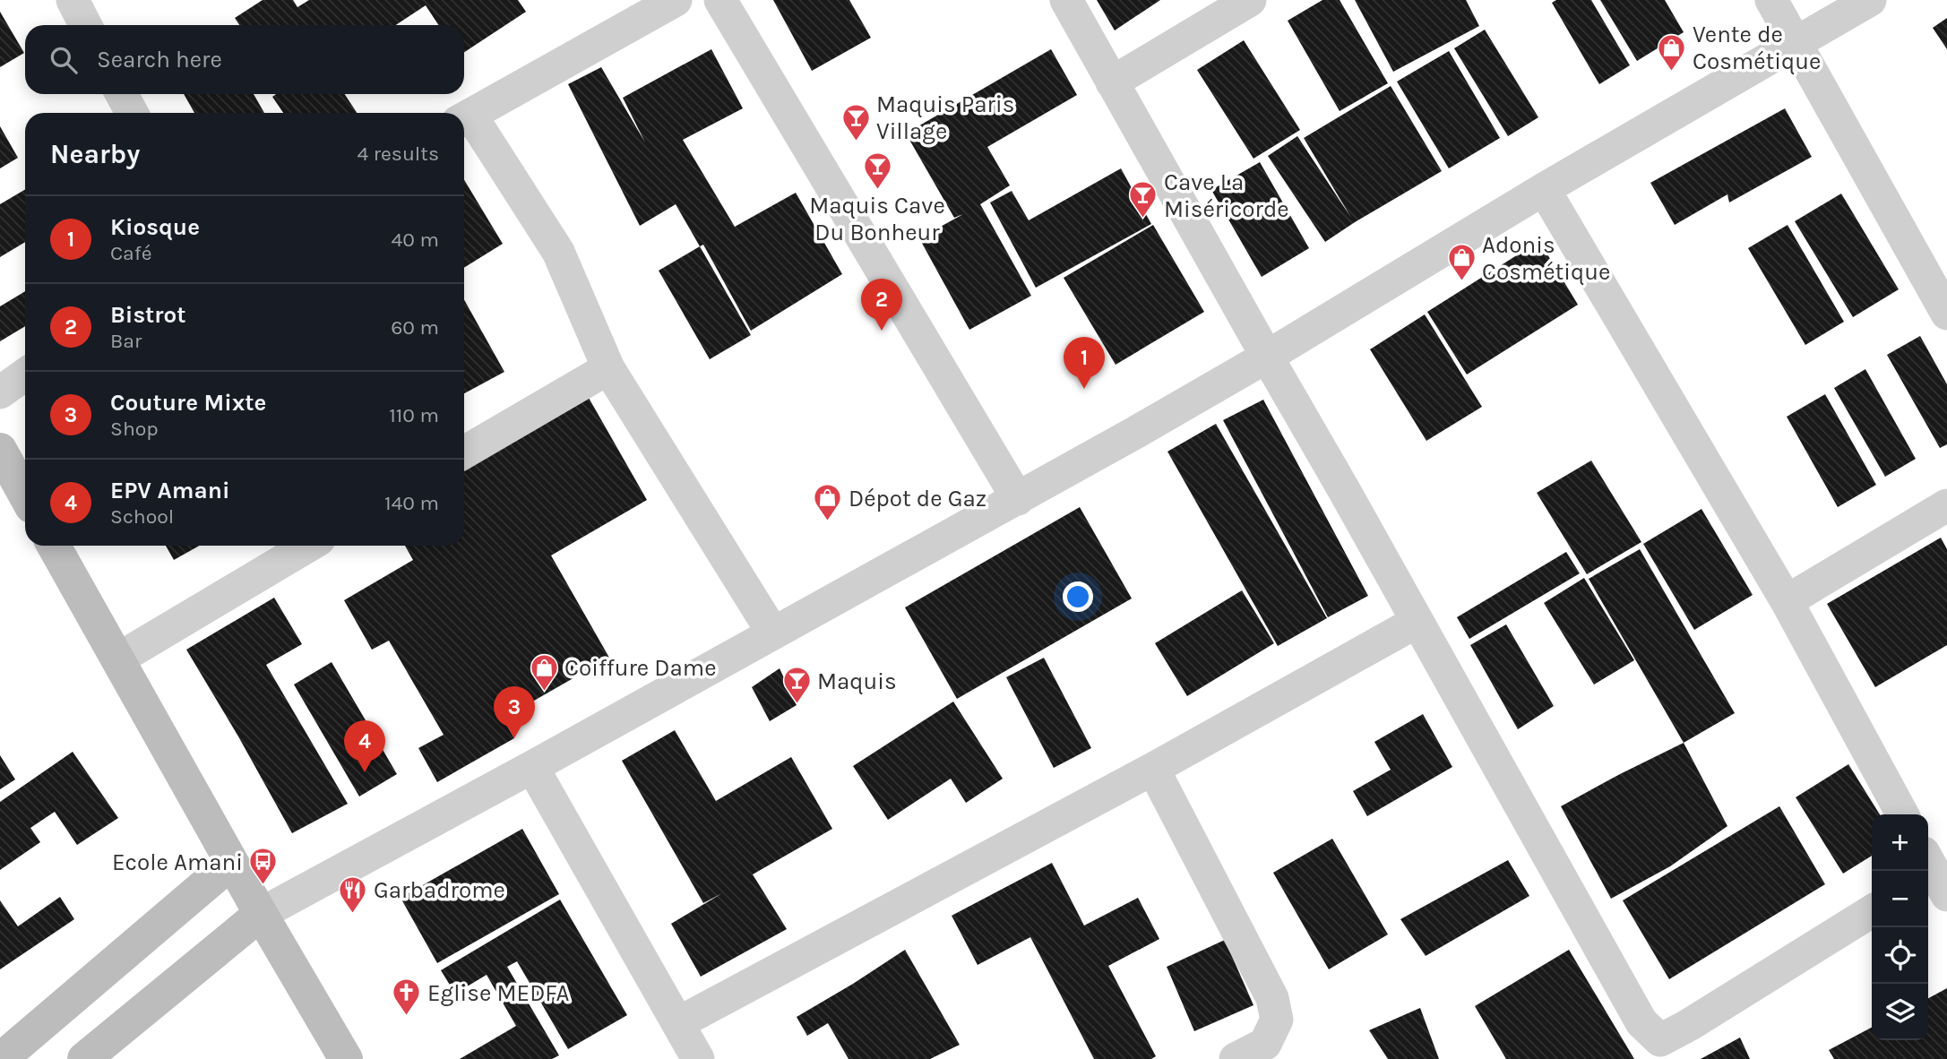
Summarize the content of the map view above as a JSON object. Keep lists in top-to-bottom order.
{
  "places": {
    "shop": [
      "Vente de Cosmétique",
      "Adonis Cosmétique",
      "Dépot de Gaz",
      "Coiffure Dame"
    ],
    "bar": [
      "Maquis Paris Village",
      "Maquis Cave Du Bonheur",
      "Cave La Miséricorde",
      "Maquis"
    ],
    "bus stop": ["Ecole Amani"],
    "restaurant": ["Garbadrome"],
    "church": ["Eglise MEDFA"]
  },
  "page": {
    "search": "Search here",
    "heading": ["Nearby", "4 results"],
    "list": [
      {
        "mark": "1",
        "name": "Kiosque",
        "note": "Café",
        "value": "40 m"
      },
      {
        "mark": "2",
        "name": "Bistrot",
        "note": "Bar",
        "value": "60 m"
      },
      {
        "mark": "3",
        "name": "Couture Mixte",
        "note": "Shop",
        "value": "110 m"
      },
      {
        "mark": "4",
        "name": "EPV Amani",
        "note": "School",
        "value": "140 m"
      }
    ],
    "pins": [
      "2",
      "1",
      "3",
      "4"
    ],
    "map_buttons": ["+", "−"]
  }
}
